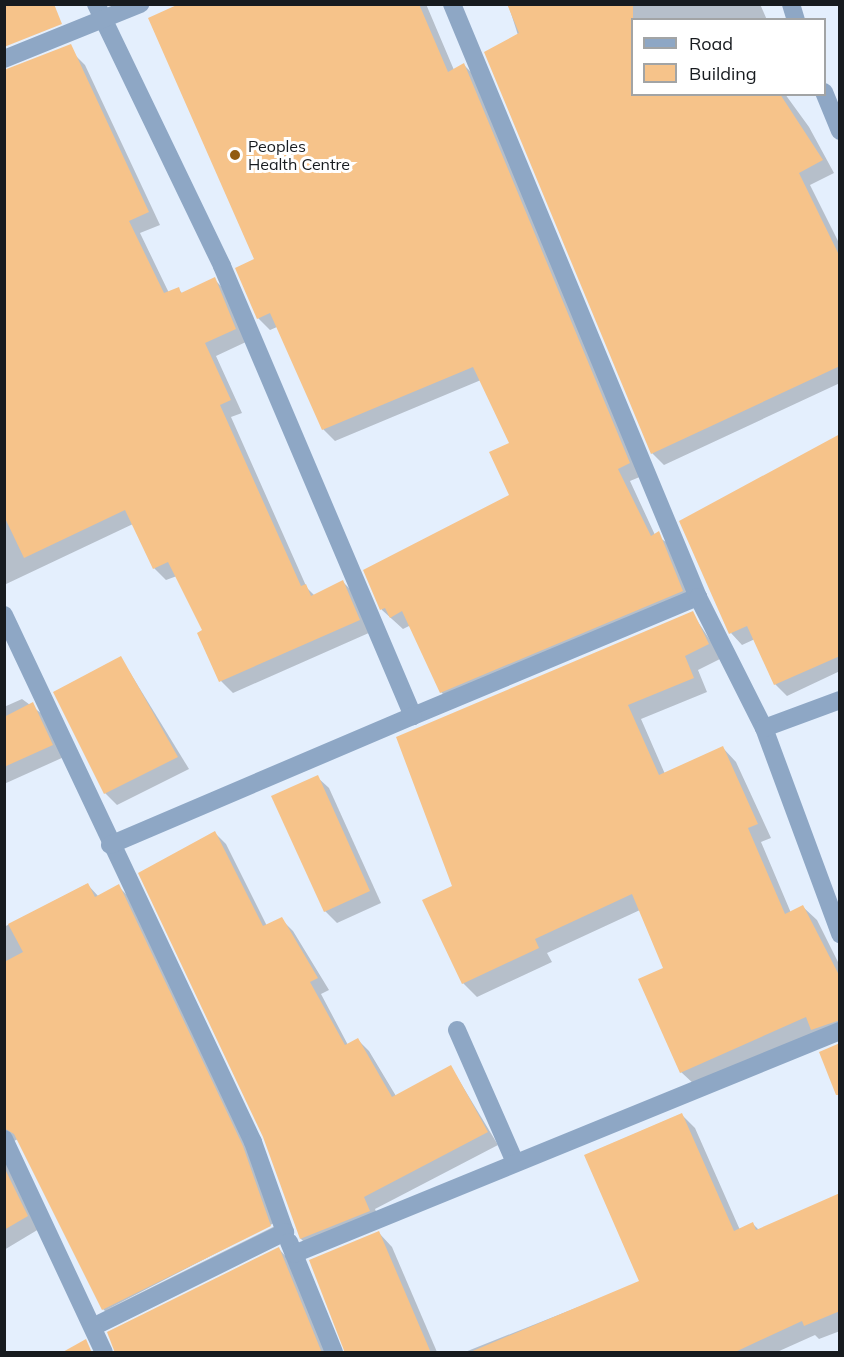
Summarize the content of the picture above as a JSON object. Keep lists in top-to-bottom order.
{
  "places": ["Peoples Health Centre"],
  "legend": ["Road", "Building"]
}
